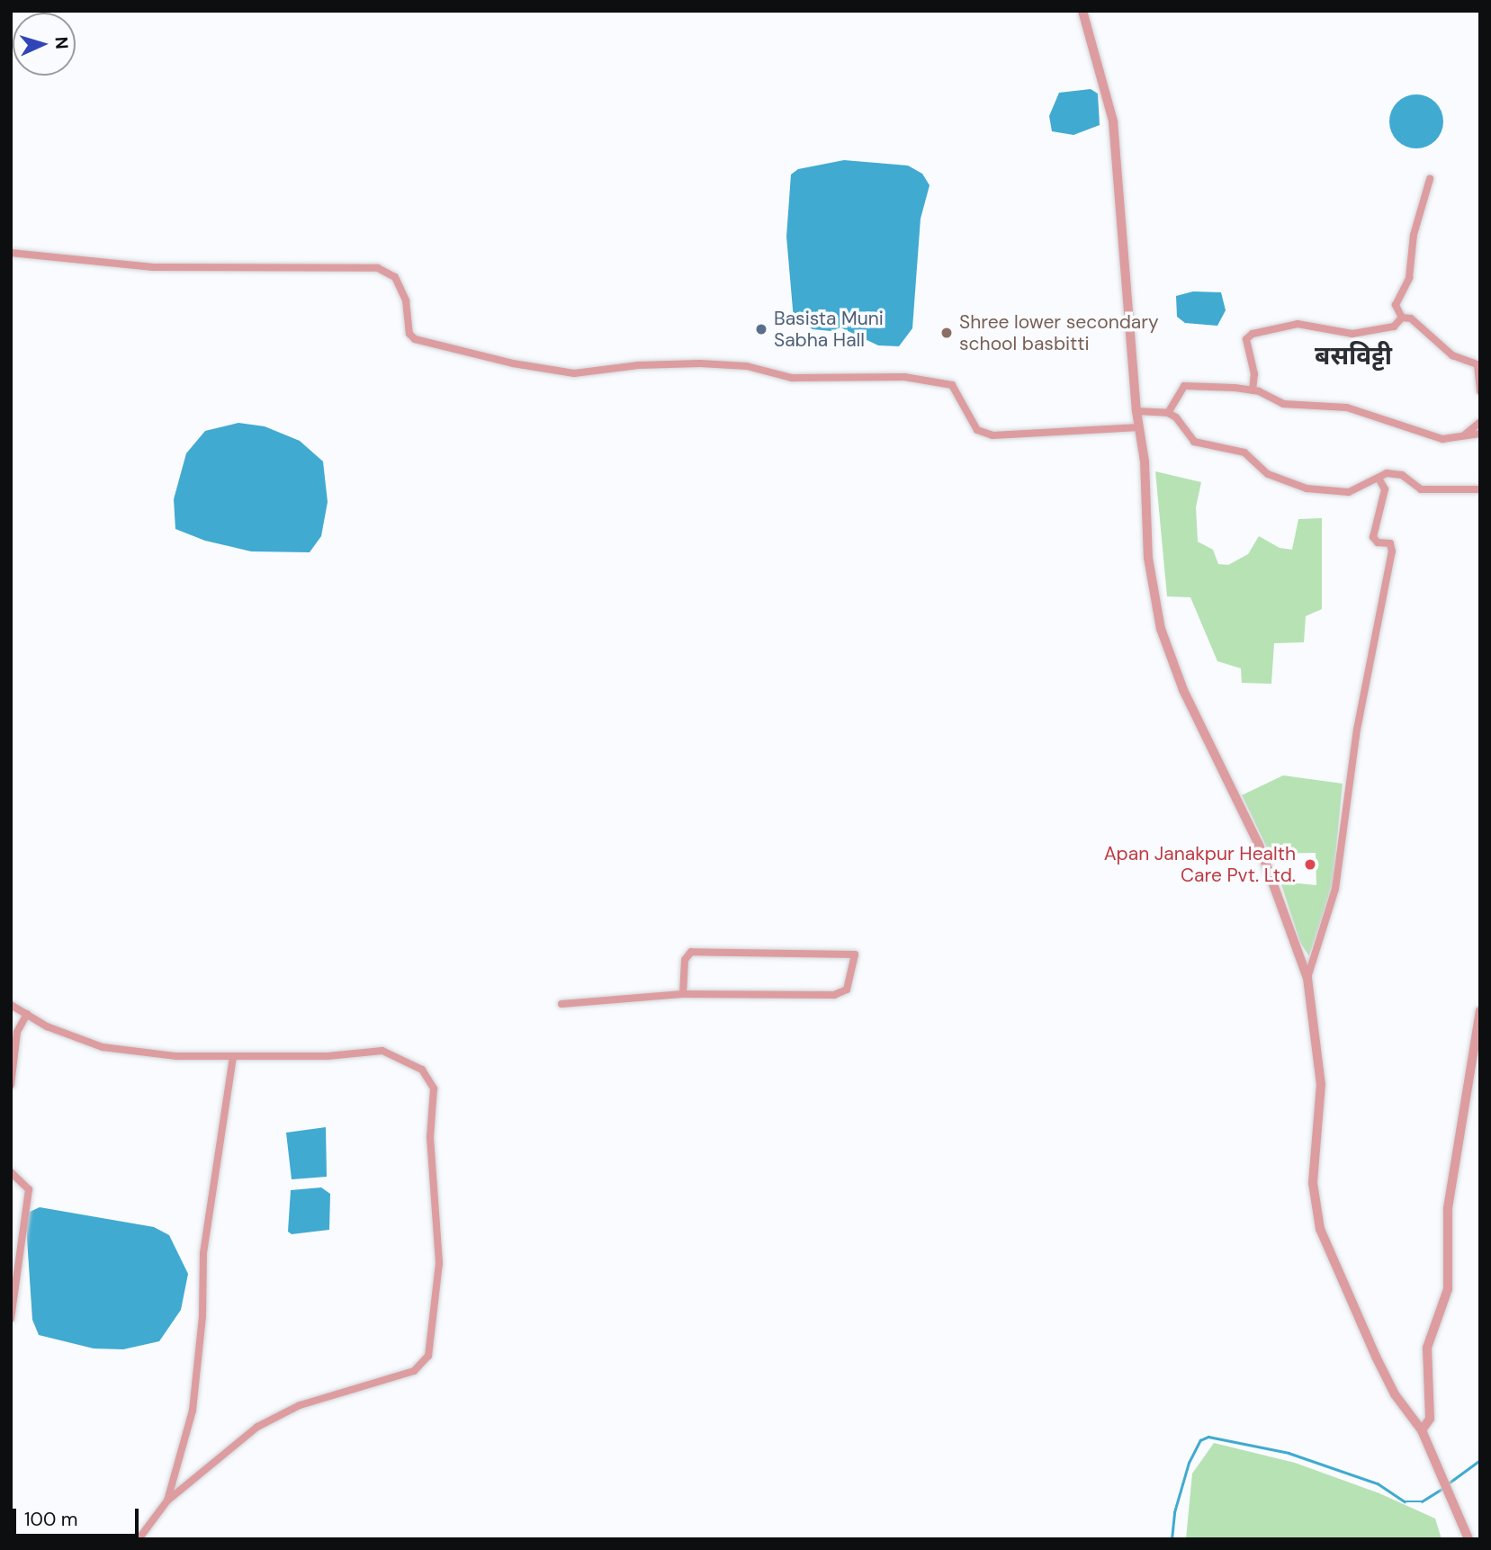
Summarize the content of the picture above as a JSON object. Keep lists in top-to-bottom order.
{
  "districts": ["बसविट्टी"],
  "places": ["Basista Muni Sabha Hall", "Shree lower secondary school basbitti", "Apan Janakpur Health Care Pvt. Ltd."],
  "scale_bar": "100 m",
  "north": "right"
}
